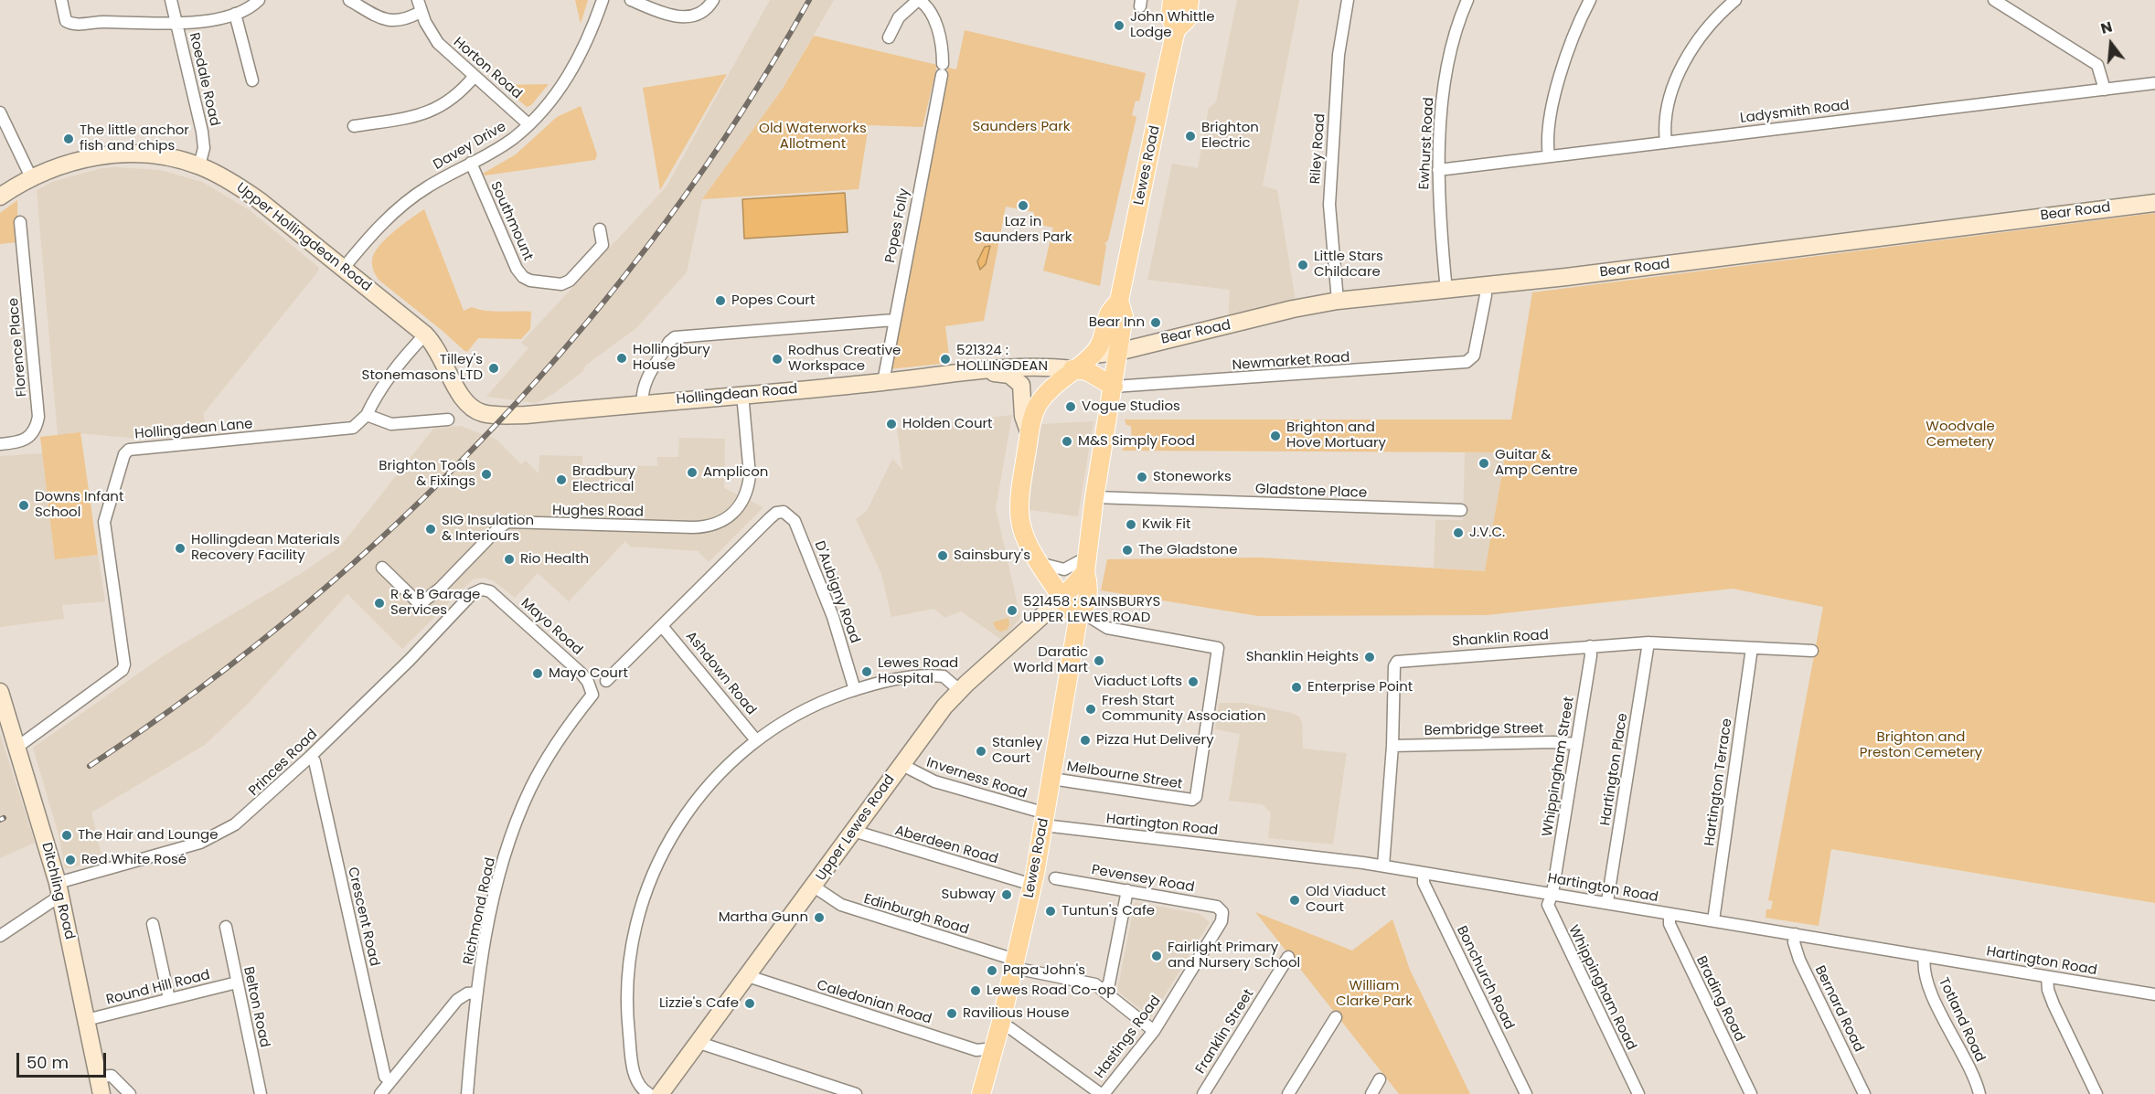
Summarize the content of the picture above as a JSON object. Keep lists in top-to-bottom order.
{
  "streets": {
    "main road": ["Lewes Road", "Upper Lewes Road"],
    "street": [
      "Horton Road",
      "Roedale Road",
      "Ladysmith Road",
      "Ewhurst Road",
      "Davey Drive",
      "Riley Road",
      "Bear Road",
      "Southmount",
      "Popes Folly",
      "Upper Hollingdean Road",
      "Florence Place",
      "Newmarket Road",
      "Hollingdean Road",
      "Hollingdean Lane",
      "Gladstone Place",
      "Hughes Road",
      "D'Aubigny Road",
      "Mayo Road",
      "Shanklin Road",
      "Ashdown Road",
      "Bembridge Street",
      "Princes Road",
      "Whippingham Street",
      "Hartington Place",
      "Melbourne Street",
      "Inverness Road",
      "Hartington Terrace",
      "Hartington Road",
      "Aberdeen Road",
      "Pevensey Road",
      "Ditchling Road",
      "Richmond Road",
      "Edinburgh Road",
      "Crescent Road",
      "Bonchurch Road",
      "Round Hill Road",
      "Whippingham Road",
      "Brading Road",
      "Caledonian Road",
      "Belton Road",
      "Bernard Road",
      "Totland Road",
      "Franklin Street",
      "Hastings Road"
    ]
  },
  "crossings": [
    ["Horton Road", "Davey Drive"],
    ["Roedale Road", "Upper Hollingdean Road"],
    ["Ladysmith Road", "Ewhurst Road"],
    ["Ewhurst Road", "Bear Road"],
    ["Davey Drive", "Southmount"],
    ["Davey Drive", "Upper Hollingdean Road"],
    ["Riley Road", "Bear Road"],
    ["Lewes Road", "Bear Road"],
    ["Lewes Road", "Newmarket Road"],
    ["Lewes Road", "Hollingdean Road"],
    ["Lewes Road", "Gladstone Place"],
    ["Lewes Road", "Melbourne Street"],
    ["Lewes Road", "Inverness Road"],
    ["Lewes Road", "Hartington Road"],
    ["Lewes Road", "Upper Lewes Road"],
    ["Lewes Road", "Aberdeen Road"],
    ["Lewes Road", "Edinburgh Road"],
    ["Lewes Road", "Caledonian Road"],
    ["Bear Road", "Newmarket Road"],
    ["Popes Folly", "Hollingdean Road"],
    ["Upper Hollingdean Road", "Hollingdean Road"],
    ["Hollingdean Road", "Hughes Road"],
    ["Hollingdean Lane", "Ditchling Road"],
    ["D'Aubigny Road", "Ashdown Road"],
    ["Mayo Road", "Princes Road"],
    ["Mayo Road", "Richmond Road"],
    ["Shanklin Road", "Bembridge Street"],
    ["Shanklin Road", "Whippingham Street"],
    ["Shanklin Road", "Hartington Place"],
    ["Shanklin Road", "Hartington Terrace"],
    ["Shanklin Road", "Hartington Road"],
    ["Bembridge Street", "Whippingham Street"],
    ["Princes Road", "Ditchling Road"],
    ["Princes Road", "Crescent Road"],
    ["Whippingham Street", "Hartington Road"],
    ["Whippingham Street", "Whippingham Road"],
    ["Hartington Place", "Hartington Road"],
    ["Inverness Road", "Hartington Road"],
    ["Inverness Road", "Upper Lewes Road"],
    ["Hartington Terrace", "Hartington Road"],
    ["Hartington Road", "Bonchurch Road"],
    ["Hartington Road", "Whippingham Road"],
    ["Hartington Road", "Brading Road"],
    ["Hartington Road", "Bernard Road"],
    ["Hartington Road", "Totland Road"],
    ["Upper Lewes Road", "Aberdeen Road"],
    ["Upper Lewes Road", "Edinburgh Road"],
    ["Upper Lewes Road", "Caledonian Road"],
    ["Pevensey Road", "Hastings Road"],
    ["Ditchling Road", "Round Hill Road"],
    ["Round Hill Road", "Belton Road"]
  ],
  "parks": [
    "Saunders Park",
    "Old Waterworks Allotment",
    "Woodvale Cemetery",
    "Brighton and Preston Cemetery",
    "William Clarke Park"
  ],
  "places": [
    "John Whittle Lodge",
    "Brighton Electric",
    "The little anchor fish and chips",
    "Laz in Saunders Park",
    "Little Stars Childcare",
    "Popes Court",
    "Bear Inn",
    "Hollingbury House",
    "Rodhus Creative Workspace",
    "521324 : HOLLINGDEAN",
    "Tilley's Stonemasons LTD",
    "Vogue Studios",
    "Holden Court",
    "Brighton and Hove Mortuary",
    "M&S Simply Food",
    "Guitar & Amp Centre",
    "Amplicon",
    "Brighton Tools & Fixings",
    "Stoneworks",
    "Bradbury Electrical",
    "Downs Infant School",
    "Kwik Fit",
    "SIG Insulation & Interiours",
    "J.V.C.",
    "Hollingdean Materials Recovery Facility",
    "The Gladstone",
    "Sainsbury's",
    "Rio Health",
    "R & B Garage Services",
    "521458 : SAINSBURYS UPPER LEWES ROAD",
    "Shanklin Heights",
    "Daratic World Mart",
    "Lewes Road Hospital",
    "Mayo Court",
    "Viaduct Lofts",
    "Enterprise Point",
    "Fresh Start Community Association",
    "Pizza Hut Delivery",
    "Stanley Court",
    "The Hair and Lounge",
    "Red White Rosé",
    "Subway",
    "Old Viaduct Court",
    "Tuntun's Cafe",
    "Martha Gunn",
    "Fairlight Primary and Nursery School",
    "Papa John's",
    "Lewes Road Co-op",
    "Lizzie's Cafe",
    "Ravilious House"
  ],
  "scale_bar": "50 m",
  "north": "top"
}
